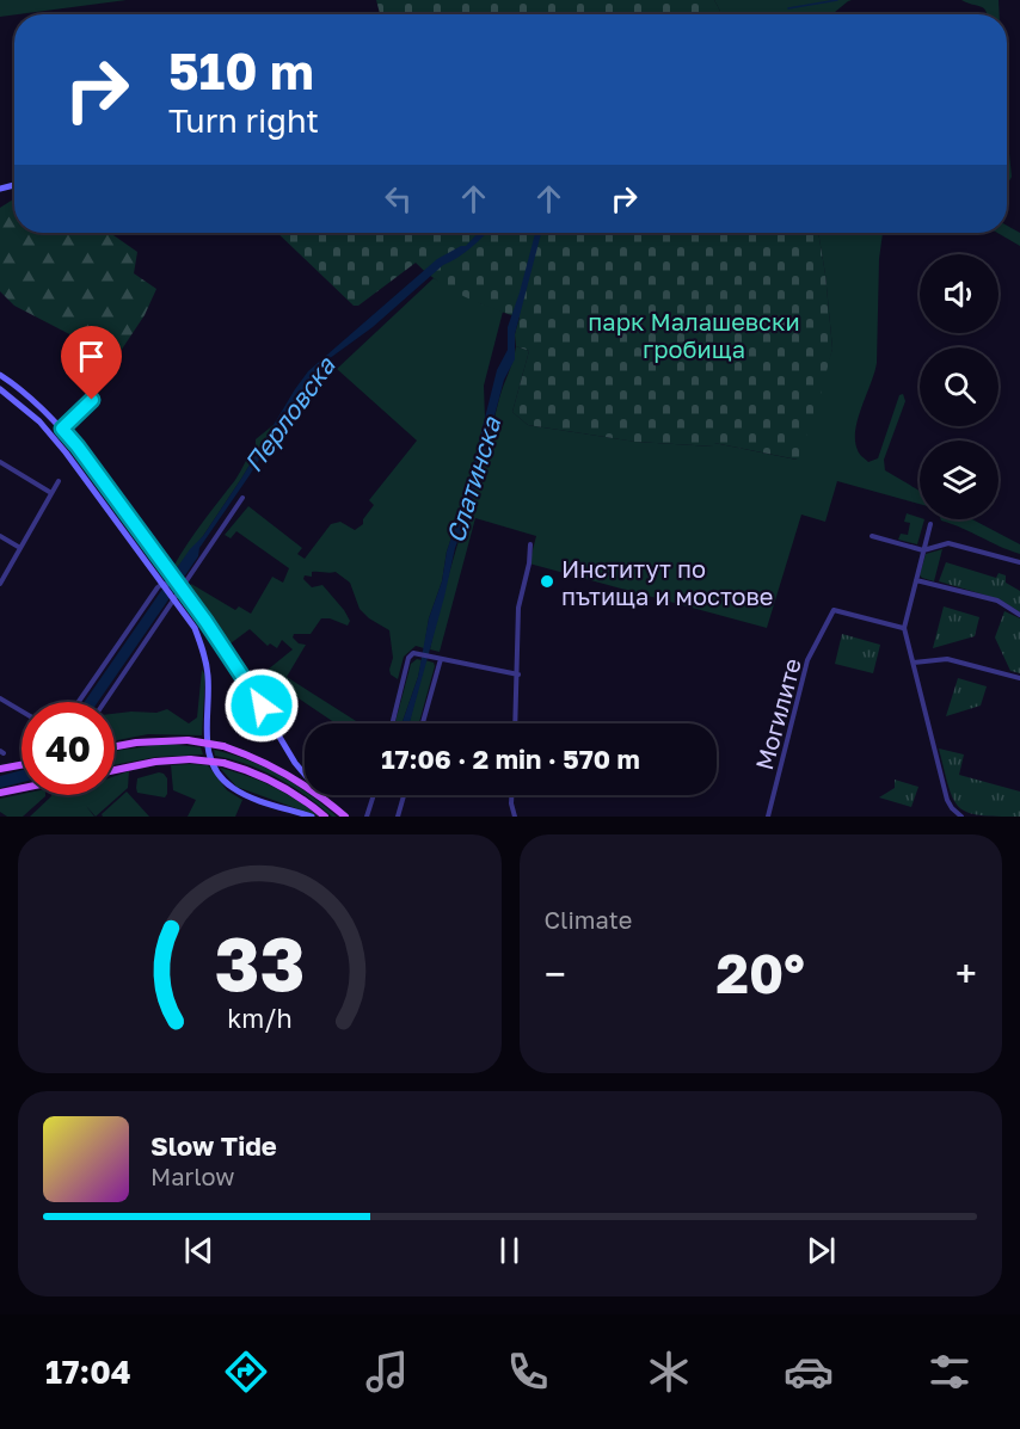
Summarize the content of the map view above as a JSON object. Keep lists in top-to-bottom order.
{
  "streets": {
    "street": ["Могилите"]
  },
  "water": ["Перловска", "Слатинска"],
  "parks": ["парк Малашевски гробища"],
  "places": ["Институт по пътища и мостове"],
  "page": {
    "turn": ["510 m", "Turn right"],
    "limit": "40",
    "trip": "17:06 · 2 min · 570 m",
    "tile": "Climate",
    "heat": ["−", "20°", "+"],
    "song": ["Slow Tide", "Marlow"],
    "tabs": "17:04",
    "gauge": ["33", "km/h"]
  }
}
